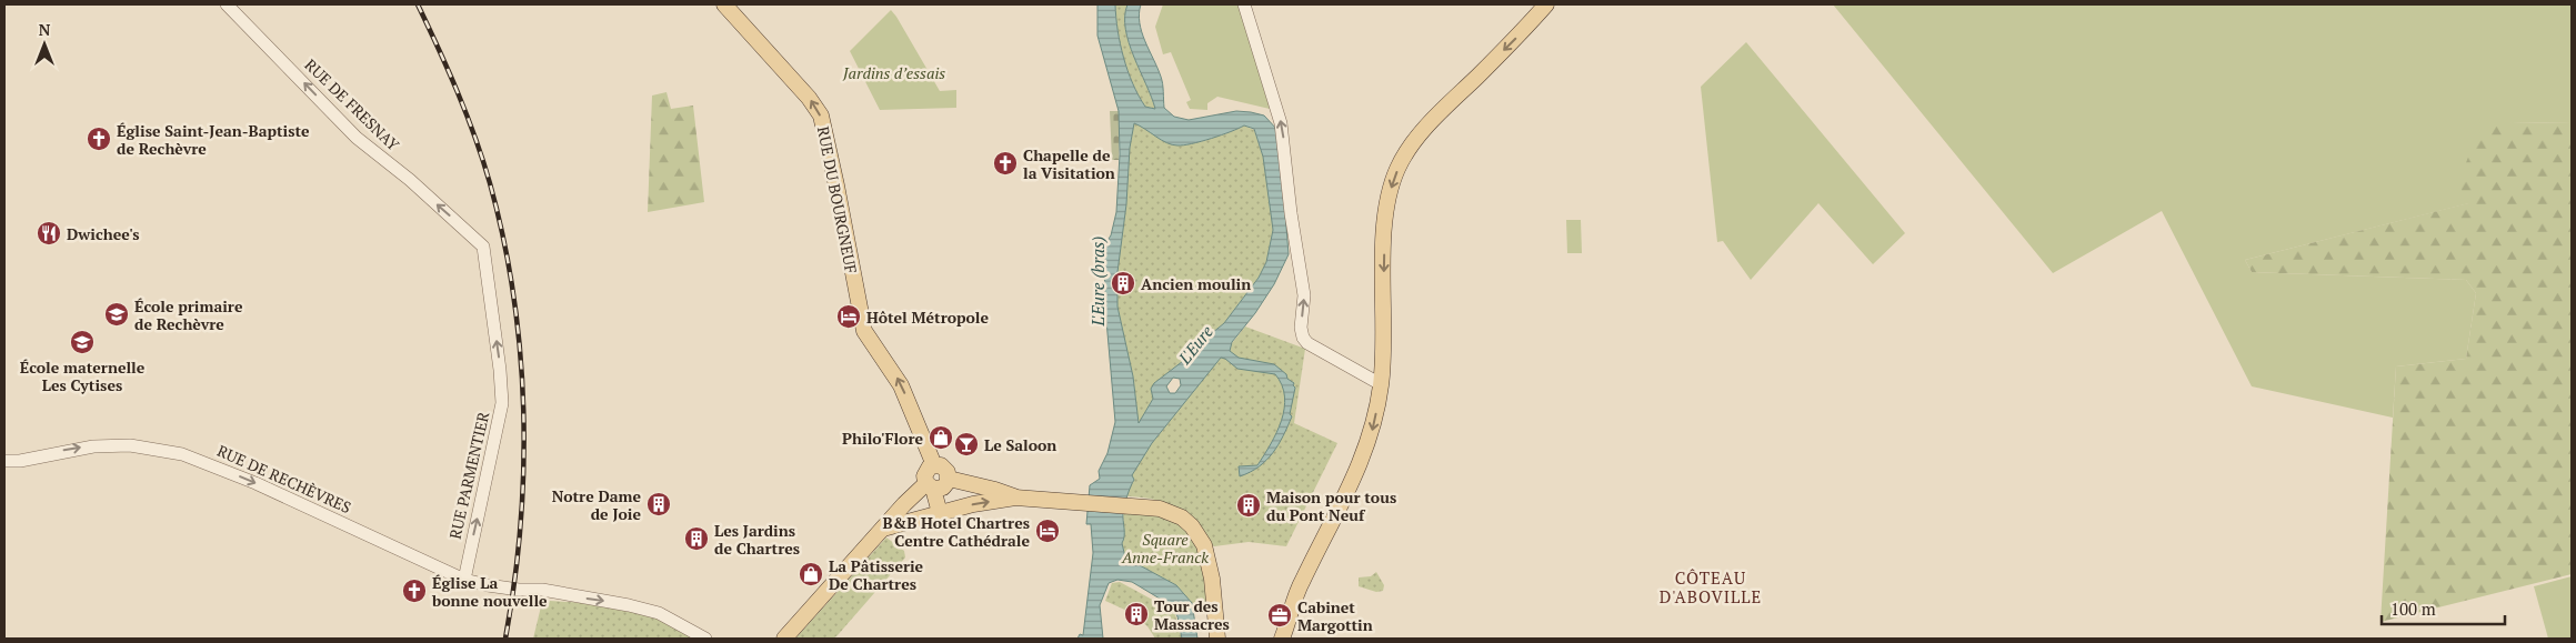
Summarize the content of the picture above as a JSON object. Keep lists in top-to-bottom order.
{
  "streets": {
    "main road": ["RUE DU BOURGNEUF"],
    "street": ["RUE DE FRESNAY", "RUE PARMENTIER", "RUE DE RECHÈVRES"]
  },
  "crossings": [
    ["RUE DE FRESNAY", "RUE PARMENTIER"],
    ["RUE PARMENTIER", "RUE DE RECHÈVRES"]
  ],
  "one_way": [
    "RUE DE FRESNAY",
    "RUE DU BOURGNEUF",
    "RUE PARMENTIER",
    "RUE DE RECHÈVRES"
  ],
  "districts": ["CÔTEAU D'ABOVILLE"],
  "water": ["L'Eure (bras)", "L'Eure"],
  "parks": ["Jardins d’essais", "Square Anne-Franck"],
  "places": {
    "church": ["Église Saint-Jean-Baptiste de Rechèvre", "Chapelle de la Visitation", "Église La bonne nouvelle"],
    "restaurant": ["Dwichee's"],
    "building": [
      "Ancien moulin",
      "Notre Dame de Joie",
      "Maison pour tous du Pont Neuf",
      "Les Jardins de Chartres",
      "Tour des Massacres"
    ],
    "school or university": ["École primaire de Rechèvre", "École maternelle Les Cytises"],
    "hotel": ["Hôtel Métropole", "B&B Hotel Chartres Centre Cathédrale"],
    "shop": ["Philo'Flore", "La Pâtisserie De Chartres"],
    "bar": ["Le Saloon"],
    "office": ["Cabinet Margottin"]
  },
  "scale_bar": "100 m",
  "north": "top"
}
